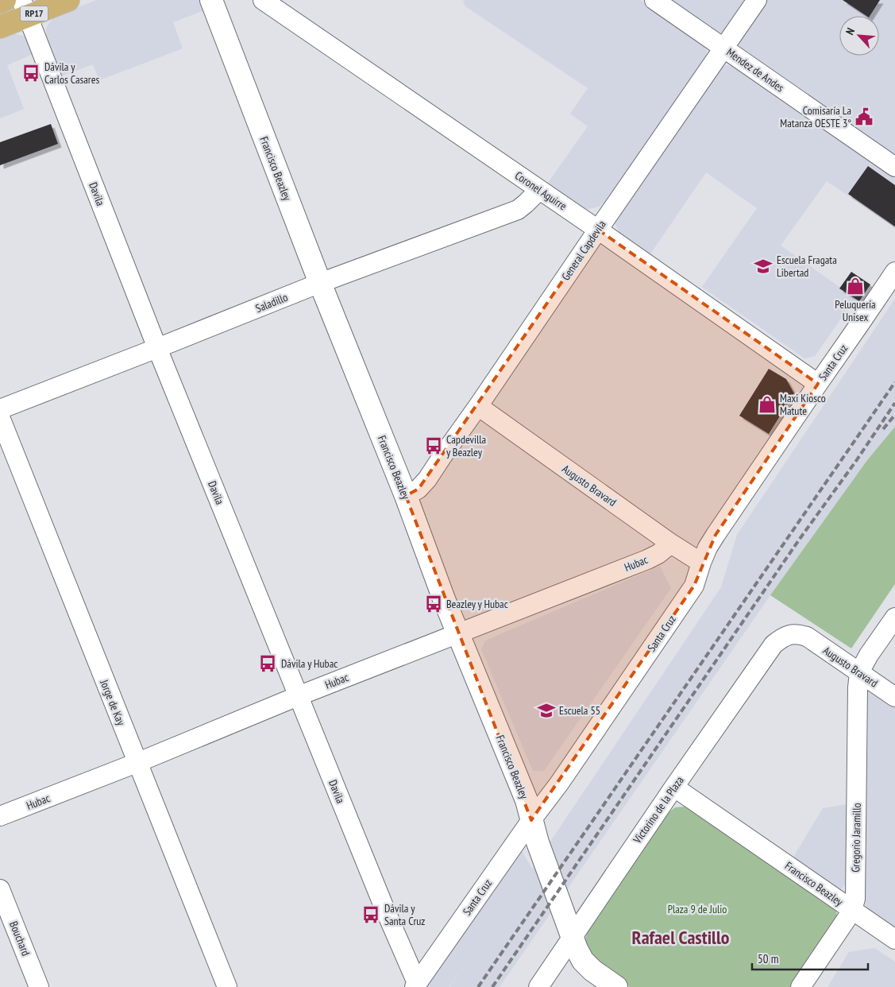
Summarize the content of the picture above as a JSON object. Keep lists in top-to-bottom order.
{
  "streets": {
    "main road": ["RP17"],
    "street": [
      "Mendez de Andes",
      "Francisco Beazley",
      "Coronel Aguirre",
      "Davila",
      "General Capdevila",
      "Saladillo",
      "Santa Cruz",
      "Augusto Bravard",
      "Hubac",
      "Jorge de Kay",
      "Victorino de la Plaza",
      "Gregorio Jaramillo",
      "Bouchard"
    ]
  },
  "crossings": [
    ["RP17", "Davila"],
    ["Mendez de Andes", "General Capdevila"],
    ["Francisco Beazley", "General Capdevila"],
    ["Francisco Beazley", "Saladillo"],
    ["Francisco Beazley", "Santa Cruz"],
    ["Francisco Beazley", "Hubac"],
    ["Francisco Beazley", "Victorino de la Plaza"],
    ["Francisco Beazley", "Gregorio Jaramillo"],
    ["Coronel Aguirre", "General Capdevila"],
    ["Coronel Aguirre", "Saladillo"],
    ["Coronel Aguirre", "Santa Cruz"],
    ["Davila", "Saladillo"],
    ["Davila", "Santa Cruz"],
    ["Davila", "Hubac"],
    ["General Capdevila", "Augusto Bravard"],
    ["Santa Cruz", "Augusto Bravard"],
    ["Augusto Bravard", "Hubac"],
    ["Augusto Bravard", "Victorino de la Plaza"],
    ["Augusto Bravard", "Gregorio Jaramillo"],
    ["Hubac", "Jorge de Kay"]
  ],
  "districts": ["Rafael Castillo"],
  "parks": ["Plaza 9 de Julio"],
  "places": {
    "bus stop": [
      "Dávila y Carlos Casares",
      "Capdevilla y Beazley",
      "Beazley y Hubac",
      "Dávila y Hubac",
      "Dávila y Santa Cruz"
    ],
    "public building": ["Comisaría La Matanza OESTE 3°"],
    "school or university": ["Escuela Fragata Libertad", "Escuela 55"],
    "shop": ["Peluquería Unisex", "Maxi Kiosco Matute"]
  },
  "scale_bar": "50 m",
  "north": "top left"
}
